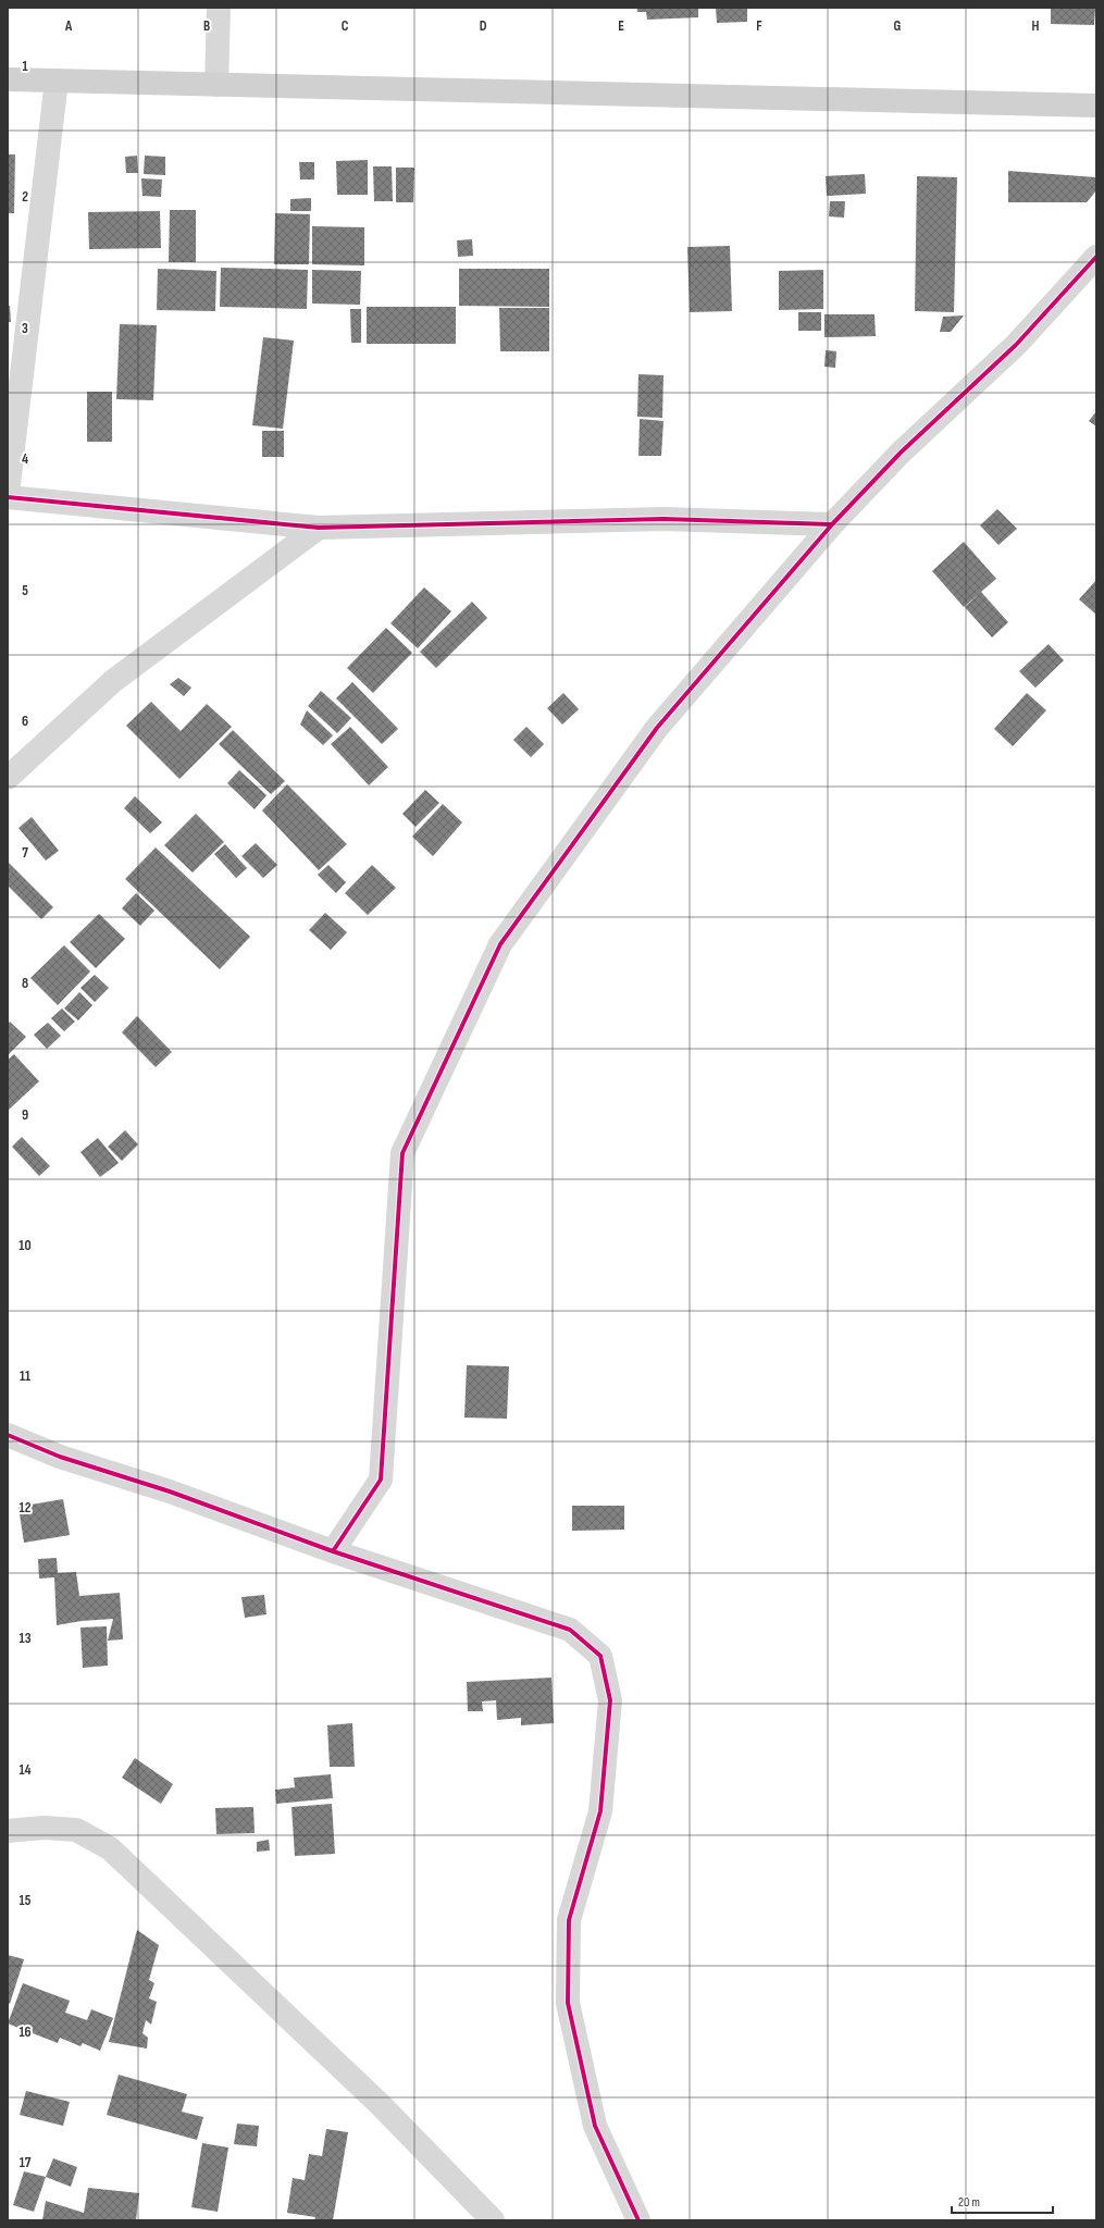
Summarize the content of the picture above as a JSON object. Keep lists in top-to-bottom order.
{
  "scale_bar": "20 m",
  "grid": {
    "columns": [
      "A",
      "B",
      "C",
      "D",
      "E",
      "F",
      "G",
      "H"
    ],
    "rows": [
      "1",
      "2",
      "3",
      "4",
      "5",
      "6",
      "7",
      "8",
      "9",
      "10",
      "11",
      "12",
      "13",
      "14",
      "15",
      "16",
      "17"
    ]
  }
}
